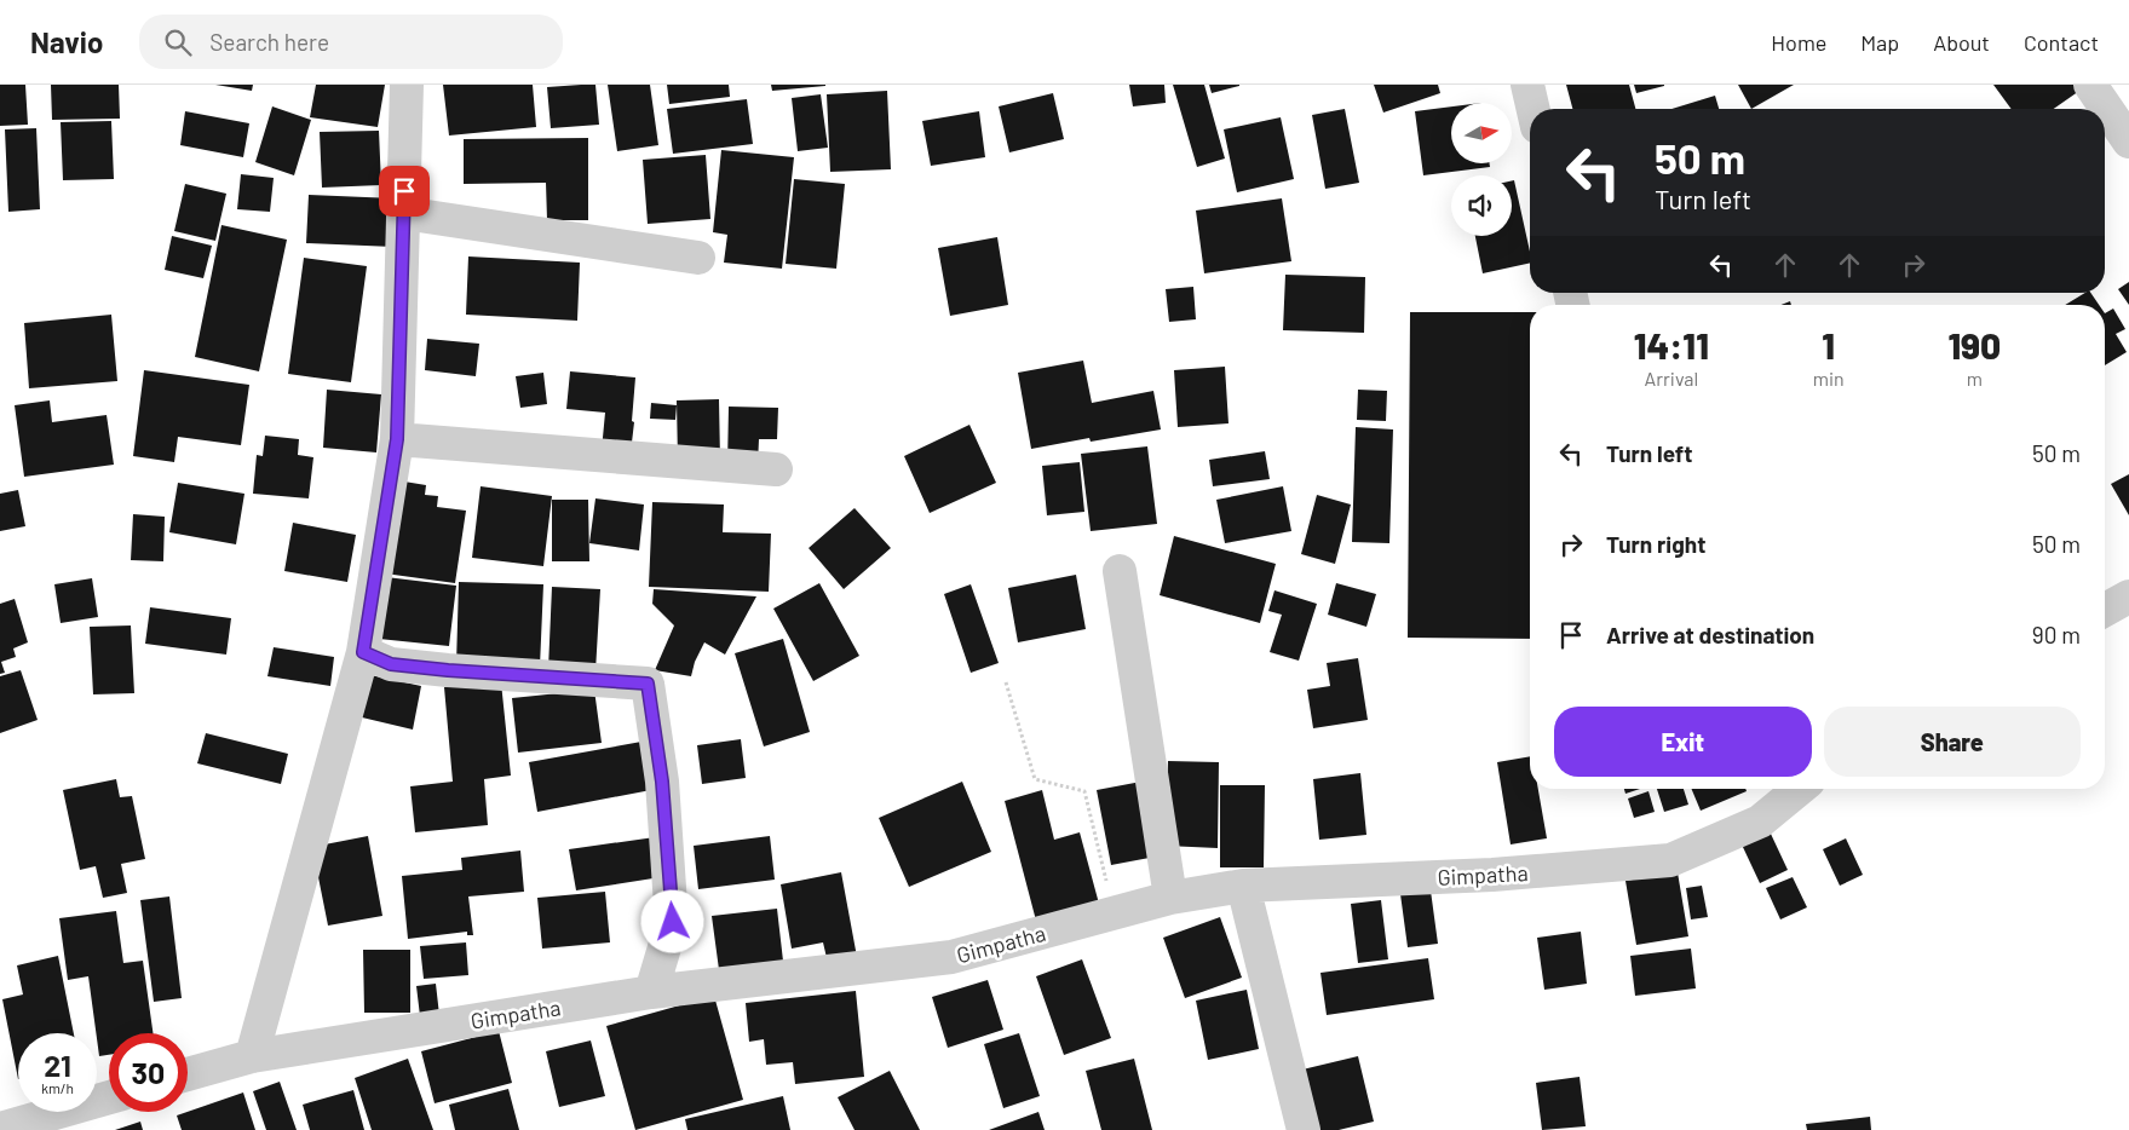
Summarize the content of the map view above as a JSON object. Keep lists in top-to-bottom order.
{
  "streets": {
    "street": ["Gimpatha"]
  },
  "north": "right",
  "page": {
    "header": "Navio",
    "search": "Search here",
    "nav": [
      "Home",
      "Map",
      "About",
      "Contact"
    ],
    "turn": ["50 m", "Turn left"],
    "eta": [
      "14:11",
      "Arrival",
      "1",
      "min",
      "190",
      "m"
    ],
    "list": [
      {
        "name": "Turn left",
        "value": "50 m"
      },
      {
        "name": "Turn right",
        "value": "50 m"
      },
      {
        "name": "Arrive at destination",
        "value": "90 m"
      }
    ],
    "buttons": ["Exit", "Share"],
    "speed": "21 km/h",
    "limit": "30"
  }
}
